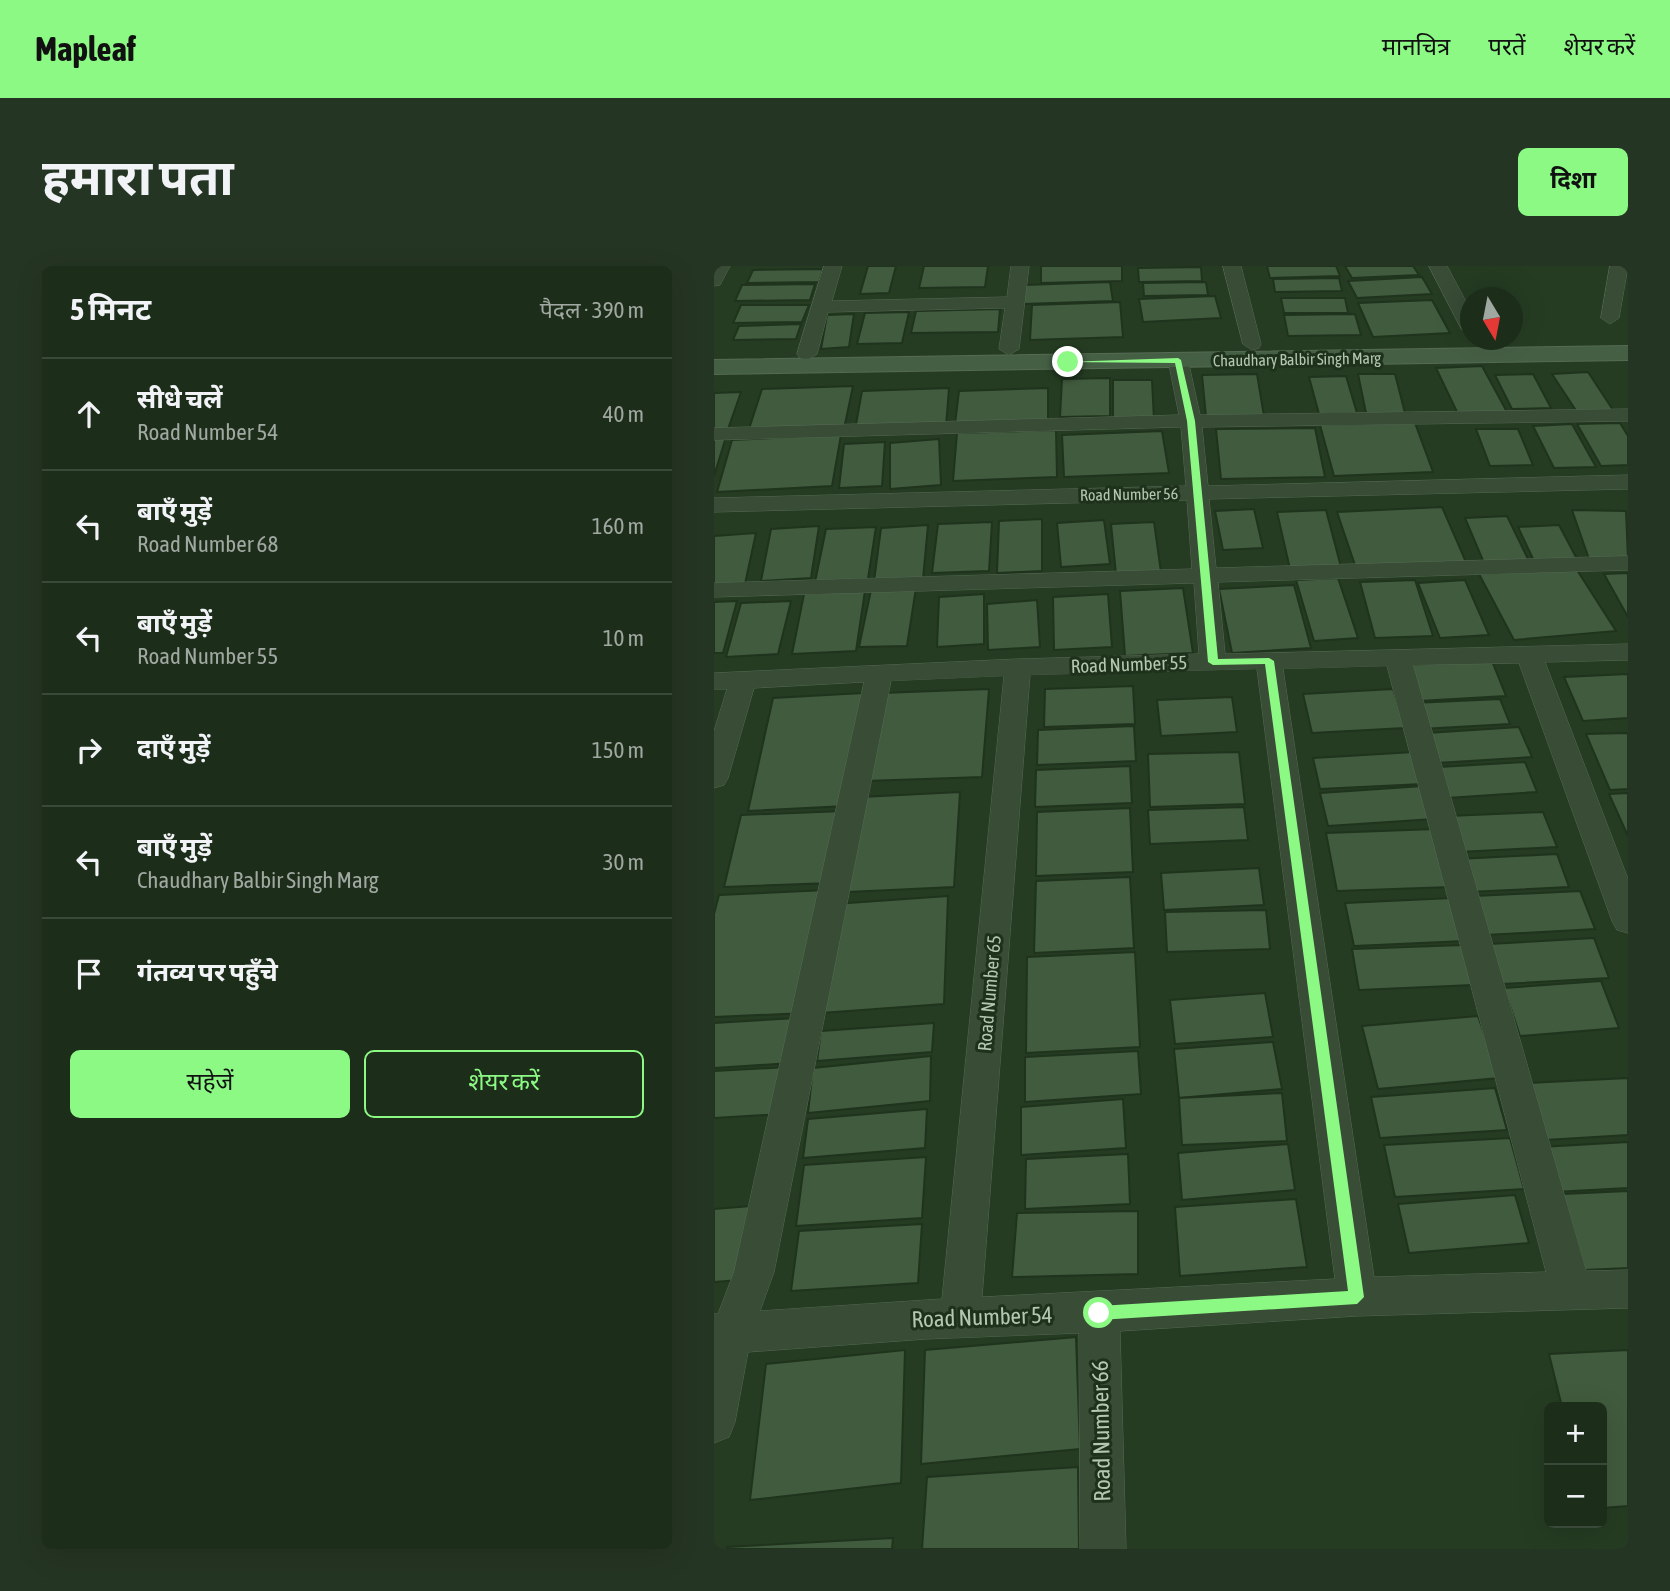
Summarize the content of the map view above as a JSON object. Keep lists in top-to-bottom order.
{
  "streets": {
    "street": [
      "Chaudhary Balbir Singh Marg",
      "Road Number 56",
      "Road Number 55",
      "Road Number 65",
      "Road Number 54",
      "Road Number 66"
    ]
  },
  "crossings": [
    ["Road Number 55", "Road Number 65"],
    ["Road Number 65", "Road Number 54"],
    ["Road Number 54", "Road Number 66"]
  ],
  "north": "bottom",
  "page": {
    "header": "Mapleaf",
    "nav": ["मानचित्र", "परतें", "शेयर करें"],
    "buttons": [
      "दिशा",
      ["सहेजें", "शेयर करें"]
    ],
    "title": "हमारा पता",
    "heading": ["5 मिनट", "पैदल · 390 m"],
    "list": [
      ["सीधे चलें", "Road Number 54", "40 m"],
      ["बाएँ मुड़ें", "Road Number 68", "160 m"],
      ["बाएँ मुड़ें", "Road Number 55", "10 m"],
      ["दाएँ मुड़ें", "150 m"],
      ["बाएँ मुड़ें", "Chaudhary Balbir Singh Marg", "30 m"],
      "गंतव्य पर पहुँचे"
    ],
    "map_buttons": ["+", "−"]
  }
}
